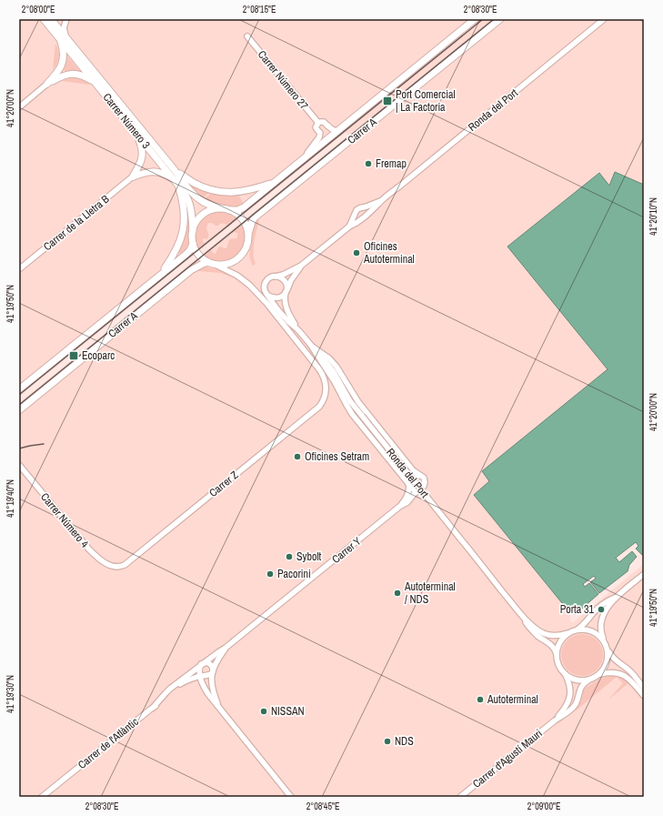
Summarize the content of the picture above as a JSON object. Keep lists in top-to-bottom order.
{
  "streets": {
    "main road": ["Carrer Número 3", "Carrer A"],
    "street": [
      "Carrer Número 27",
      "Ronda del Port",
      "Carrer de la Lletra B",
      "Carrer Z",
      "Carrer Número 4",
      "Carrer Y",
      "Carrer de l'Atlàntic",
      "Carrer d'Agustí Mauri"
    ]
  },
  "crossings": [
    ["Carrer Número 3", "Carrer A"],
    ["Carrer Número 3", "Carrer Z"],
    ["Carrer A", "Carrer Z"],
    ["Carrer Z", "Carrer Número 4"]
  ],
  "places": {
    "transit": ["Port Comercial | La Factoria", "Ecoparc"],
    "other": [
      "Fremap",
      "Oficines Autoterminal",
      "Oficines Setram",
      "Sybolt",
      "Pacorini",
      "Autoterminal / NDS",
      "Porta 31",
      "Autoterminal",
      "NISSAN",
      "NDS"
    ]
  },
  "coordinates": [
    "2°08'00\"E",
    "2°08'15\"E",
    "2°08'30\"E",
    "41°20'00\"N",
    "41°20'10\"N",
    "41°19'50\"N",
    "41°19'40\"N",
    "41°19'30\"N",
    "2°08'45\"E",
    "2°09'00\"E"
  ]
}
